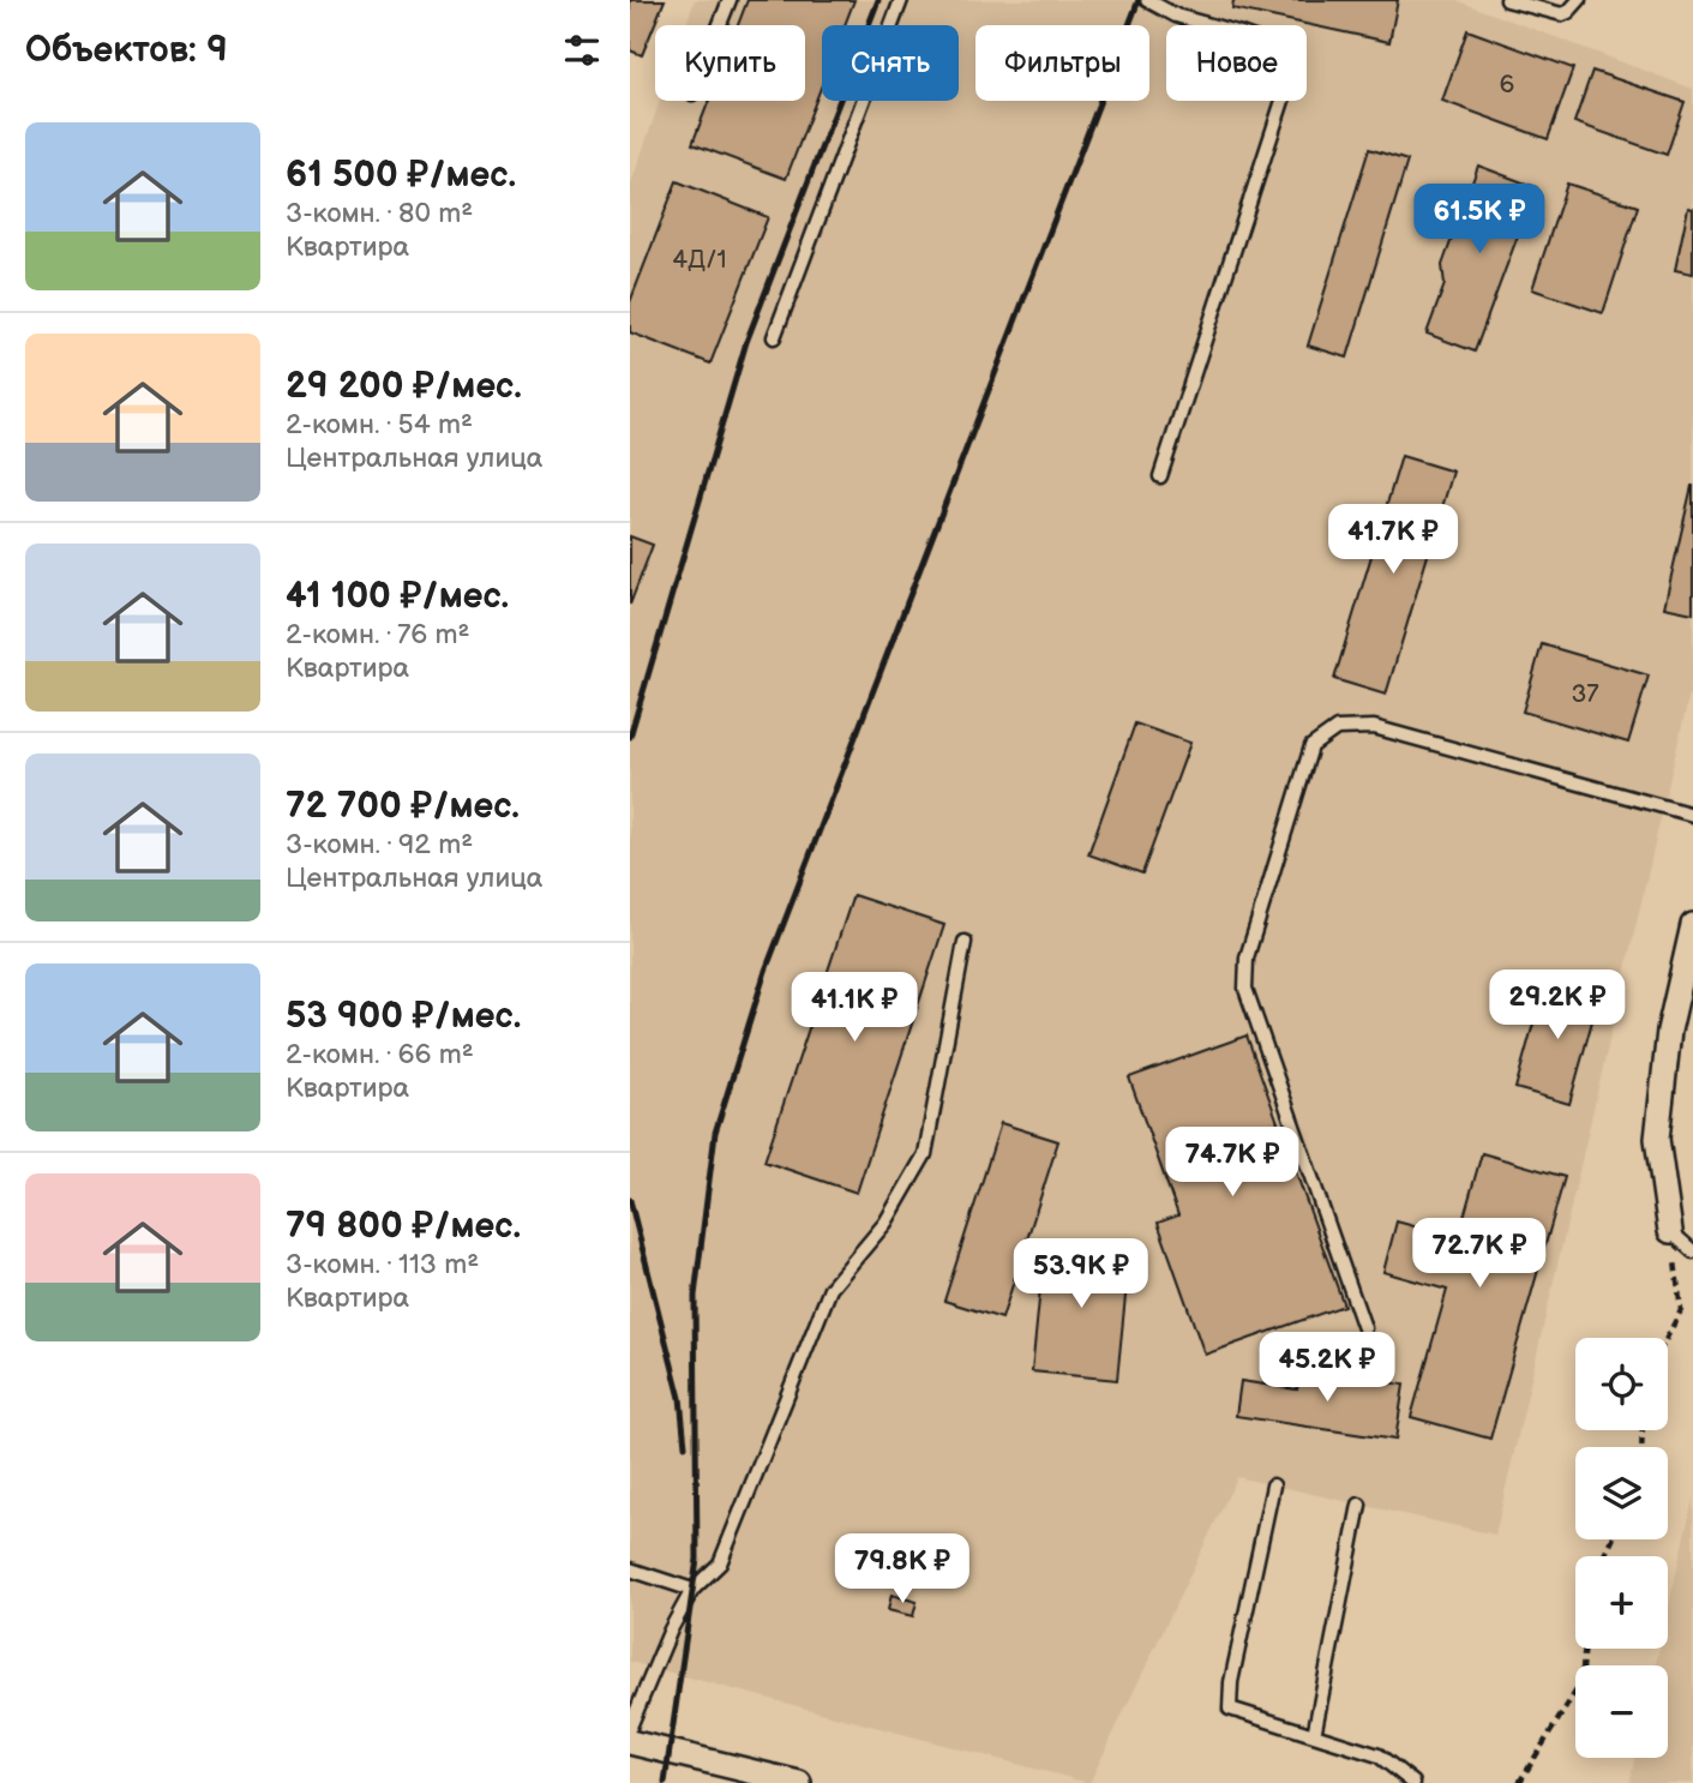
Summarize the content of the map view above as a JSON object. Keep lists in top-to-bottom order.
{
  "house_numbers": ["6", "4Д/1", "37"],
  "page": {
    "heading": "Объектов: 9",
    "chip": [
      "Купить",
      "Снять",
      "Фильтры",
      "Новое"
    ],
    "list": [
      {
        "name": "61 500 ₽/мес.",
        "note": "3-комн. · 80 m² · Квартира"
      },
      {
        "name": "29 200 ₽/мес.",
        "note": "2-комн. · 54 m² · Центральная улица"
      },
      {
        "name": "41 100 ₽/мес.",
        "note": "2-комн. · 76 m² · Квартира"
      },
      {
        "name": "72 700 ₽/мес.",
        "note": "3-комн. · 92 m² · Центральная улица"
      },
      {
        "name": "53 900 ₽/мес.",
        "note": "2-комн. · 66 m² · Квартира"
      },
      {
        "name": "79 800 ₽/мес.",
        "note": "3-комн. · 113 m² · Квартира"
      }
    ],
    "price": [
      "61.5K ₽",
      "41.7K ₽",
      "29.2K ₽",
      "41.1K ₽",
      "74.7K ₽",
      "72.7K ₽",
      "53.9K ₽",
      "45.2K ₽",
      "79.8K ₽"
    ],
    "map_buttons": ["+", "−"]
  }
}
